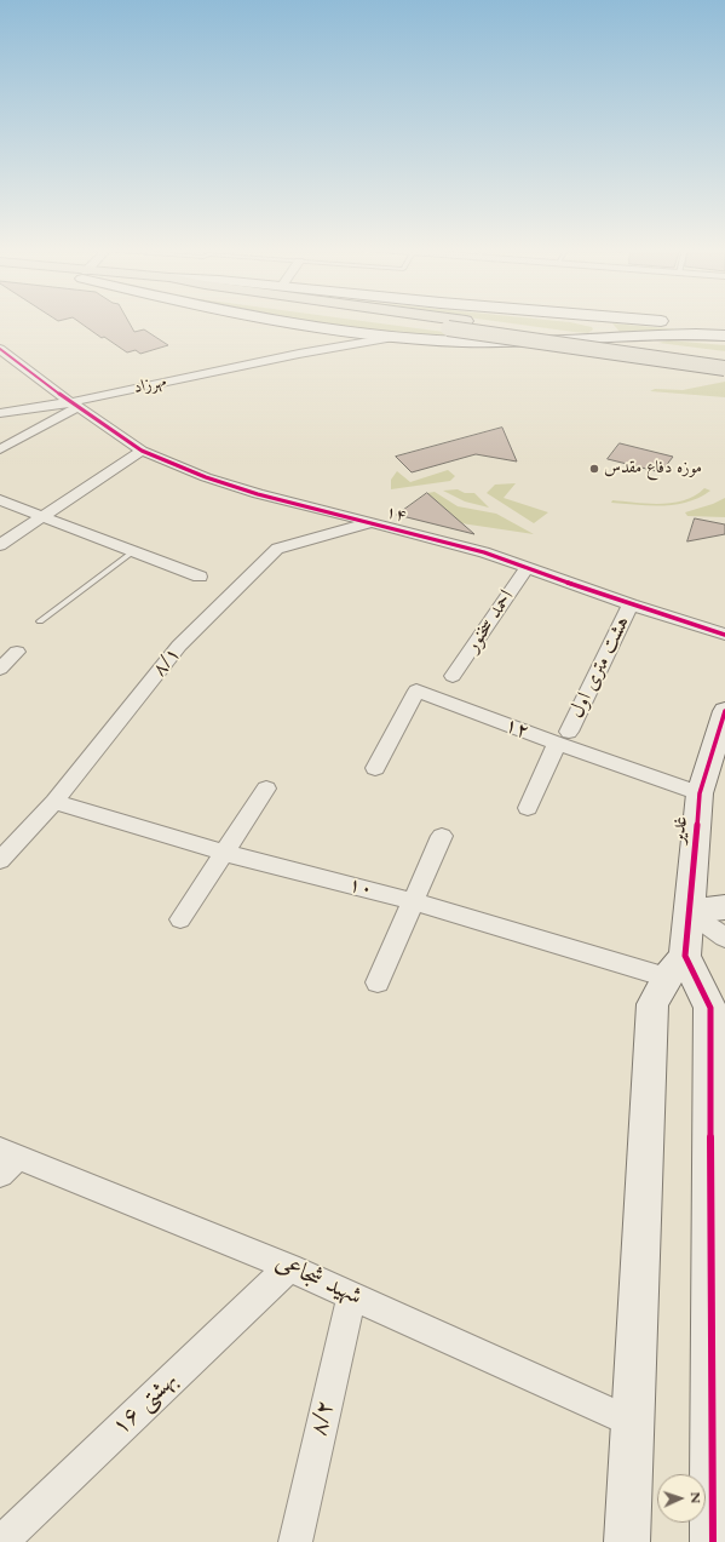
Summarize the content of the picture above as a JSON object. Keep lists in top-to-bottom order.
{
  "streets": {
    "main road": ["غدیر"],
    "street": [
      "مهرزاد",
      "۱۴",
      "احمد سخنور",
      "۸/۱",
      "هشت متری اول",
      "۱۲",
      "۱۰",
      "شهید شجاعی",
      "۱۶ بهشتی",
      "۸/۲"
    ]
  },
  "crossings": [
    ["مهرزاد", "۱۴"],
    ["۱۴", "احمد سخنور"],
    ["۱۴", "۸/۱"],
    ["۱۴", "هشت متری اول"],
    ["۸/۱", "۱۰"],
    ["هشت متری اول", "۱۲"],
    ["۱۲", "غدیر"],
    ["غدیر", "۱۰"],
    ["شهید شجاعی", "۱۶ بهشتی"],
    ["شهید شجاعی", "۸/۲"]
  ],
  "places": ["موزه دفاع مقدس"],
  "north": "right"
}
